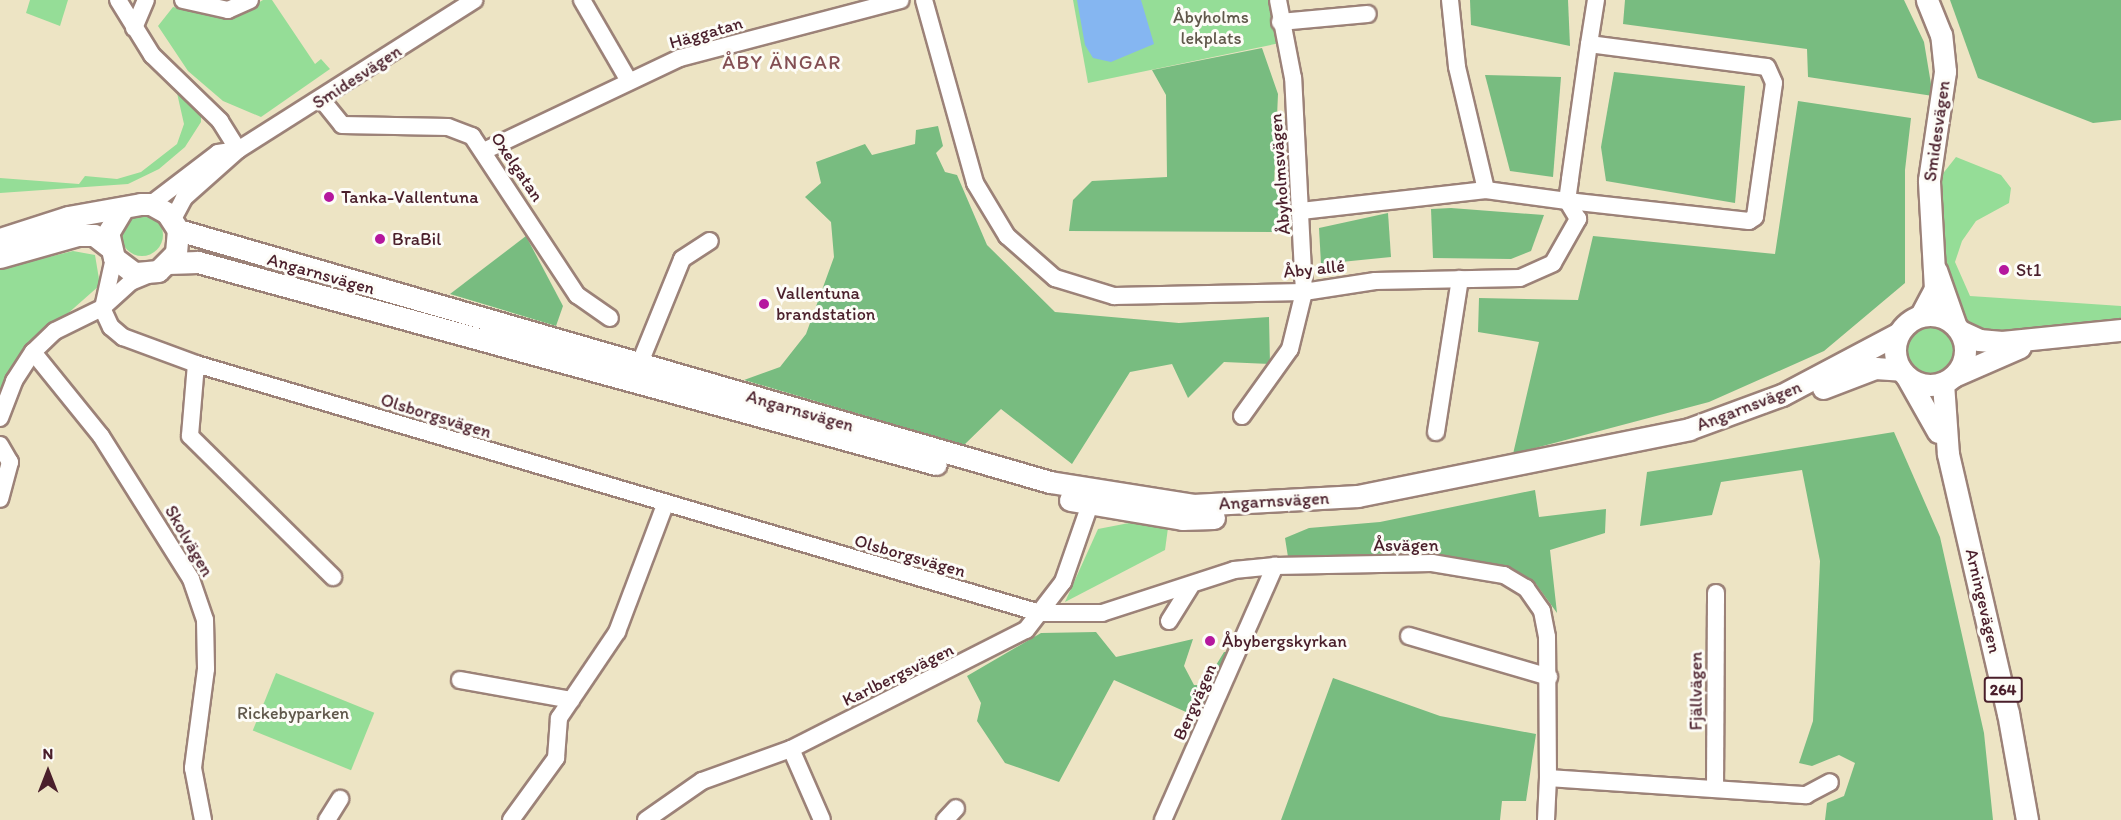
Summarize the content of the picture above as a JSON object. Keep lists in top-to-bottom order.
{
  "streets": {
    "main road": [
      "Smidesvägen",
      "Angarnsvägen",
      "Arningevägen",
      "264"
    ],
    "street": [
      "Häggatan",
      "Oxelgatan",
      "Åbyholmsvägen",
      "Åby allé",
      "Olsborgsvägen",
      "Skolvägen",
      "Åsvägen",
      "Karlbergsvägen",
      "Fjällvägen",
      "Bergvägen"
    ]
  },
  "crossings": [
    ["Häggatan", "Oxelgatan"],
    ["Smidesvägen", "Oxelgatan"],
    ["Smidesvägen", "Angarnsvägen"],
    ["Smidesvägen", "Arningevägen"],
    ["Åbyholmsvägen", "Åby allé"],
    ["Angarnsvägen", "Arningevägen"],
    ["Angarnsvägen", "Karlbergsvägen"],
    ["Olsborgsvägen", "Åsvägen"],
    ["Olsborgsvägen", "Karlbergsvägen"],
    ["Åsvägen", "Karlbergsvägen"],
    ["Åsvägen", "Bergvägen"]
  ],
  "districts": ["ÅBY ÄNGAR"],
  "parks": ["Åbyholms lekplats", "Rickebyparken"],
  "places": [
    "Tanka-Vallentuna",
    "BraBil",
    "St1",
    "Vallentuna brandstation",
    "Åbybergskyrkan"
  ],
  "north": "top"
}
